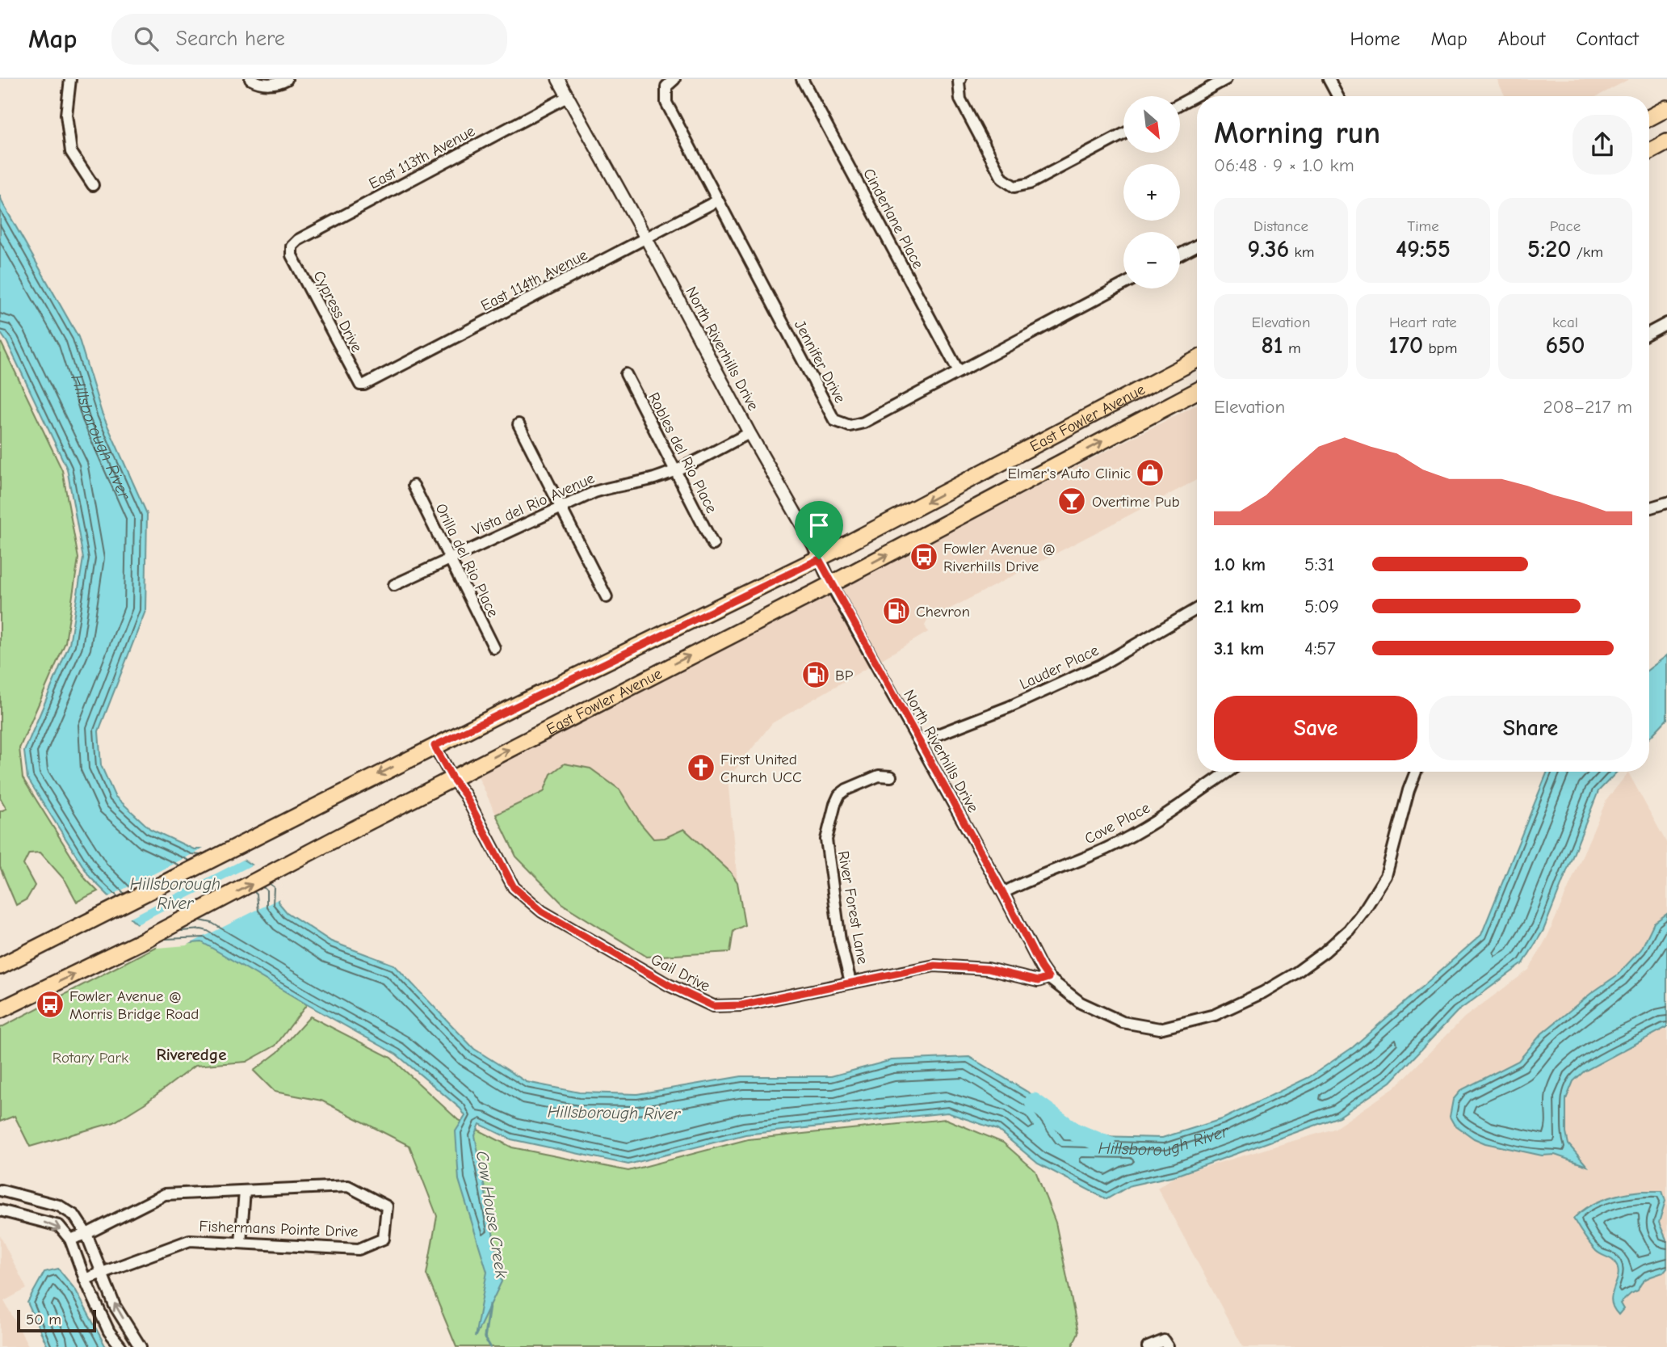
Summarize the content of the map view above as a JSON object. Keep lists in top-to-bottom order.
{
  "streets": {
    "main road": ["East Fowler Avenue"],
    "street": [
      "East 113th Avenue",
      "Cinderlane Place",
      "East 114th Avenue",
      "Cypress Drive",
      "North Riverhills Drive",
      "Jennifer Drive",
      "Robles del Rio Place",
      "Vista del Rio Avenue",
      "Orilla del Rio Place",
      "Lauder Place",
      "Cove Place",
      "River Forest Lane",
      "Gail Drive",
      "Fishermans Pointe Drive"
    ]
  },
  "crossings": [
    ["East 113th Avenue", "Cypress Drive"],
    ["East 113th Avenue", "North Riverhills Drive"],
    ["Cinderlane Place", "Jennifer Drive"],
    ["East 114th Avenue", "Cypress Drive"],
    ["East 114th Avenue", "North Riverhills Drive"],
    ["East 114th Avenue", "Jennifer Drive"],
    ["North Riverhills Drive", "East Fowler Avenue"],
    ["North Riverhills Drive", "Vista del Rio Avenue"],
    ["North Riverhills Drive", "Lauder Place"],
    ["North Riverhills Drive", "Cove Place"],
    ["North Riverhills Drive", "Gail Drive"],
    ["East Fowler Avenue", "Gail Drive"],
    ["Robles del Rio Place", "Vista del Rio Avenue"],
    ["Vista del Rio Avenue", "Orilla del Rio Place"],
    ["River Forest Lane", "Gail Drive"]
  ],
  "districts": ["Riveredge"],
  "water": ["Hillsborough River", "Cow House Creek"],
  "parks": ["Rotary Park"],
  "places": {
    "shop": ["Elmer's Auto Clinic"],
    "bar": ["Overtime Pub"],
    "bus stop": ["Fowler Avenue @ Riverhills Drive", "Fowler Avenue @ Morris Bridge Road"],
    "fuel station": ["Chevron", "BP"],
    "church": ["First United Church UCC"]
  },
  "scale_bar": "50 m",
  "north": "bottom right",
  "page": {
    "header": "Map",
    "search": "Search here",
    "nav": [
      "Home",
      "Map",
      "About",
      "Contact"
    ],
    "map_buttons": ["+", "−"],
    "heading": ["Morning run", "06:48 · 9 × 1.0 km"],
    "stats": [
      ["Distance", "9.36 km"],
      ["Time", "49:55"],
      ["Pace", "5:20 /km"],
      ["Elevation", "81 m"],
      ["Heart rate", "170 bpm"],
      ["kcal", "650"]
    ],
    "chart": ["Elevation", "208–217 m"],
    "list": [
      {
        "name": "1.0 km",
        "note": "5:31"
      },
      {
        "name": "2.1 km",
        "note": "5:09"
      },
      {
        "name": "3.1 km",
        "note": "4:57"
      }
    ],
    "buttons": ["Save", "Share"],
    "scale": "50 m"
  }
}
